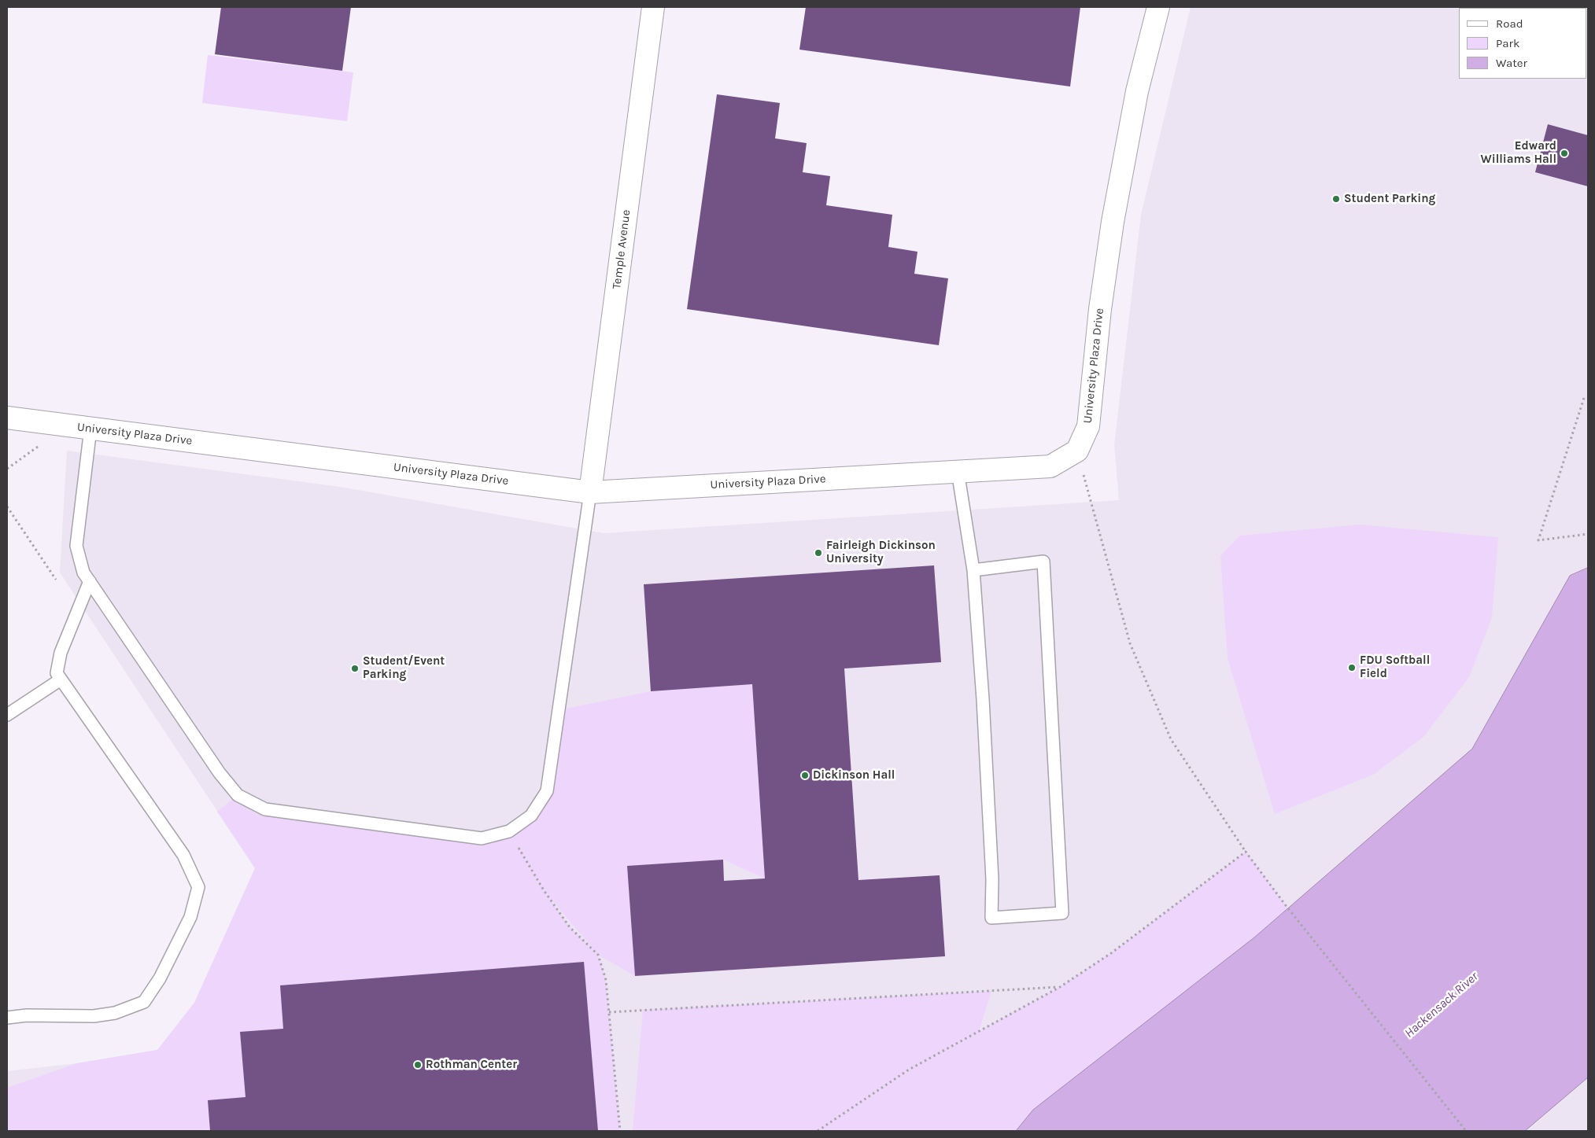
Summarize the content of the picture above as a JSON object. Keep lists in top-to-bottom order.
{
  "streets": {
    "street": ["Temple Avenue", "University Plaza Drive"]
  },
  "crossings": [
    ["Temple Avenue", "University Plaza Drive"]
  ],
  "water": ["Hackensack River"],
  "places": [
    "Edward Williams Hall",
    "Student Parking",
    "Fairleigh Dickinson University",
    "FDU Softball Field",
    "Student/Event Parking",
    "Dickinson Hall",
    "Rothman Center"
  ],
  "legend": ["Road", "Park", "Water"]
}
